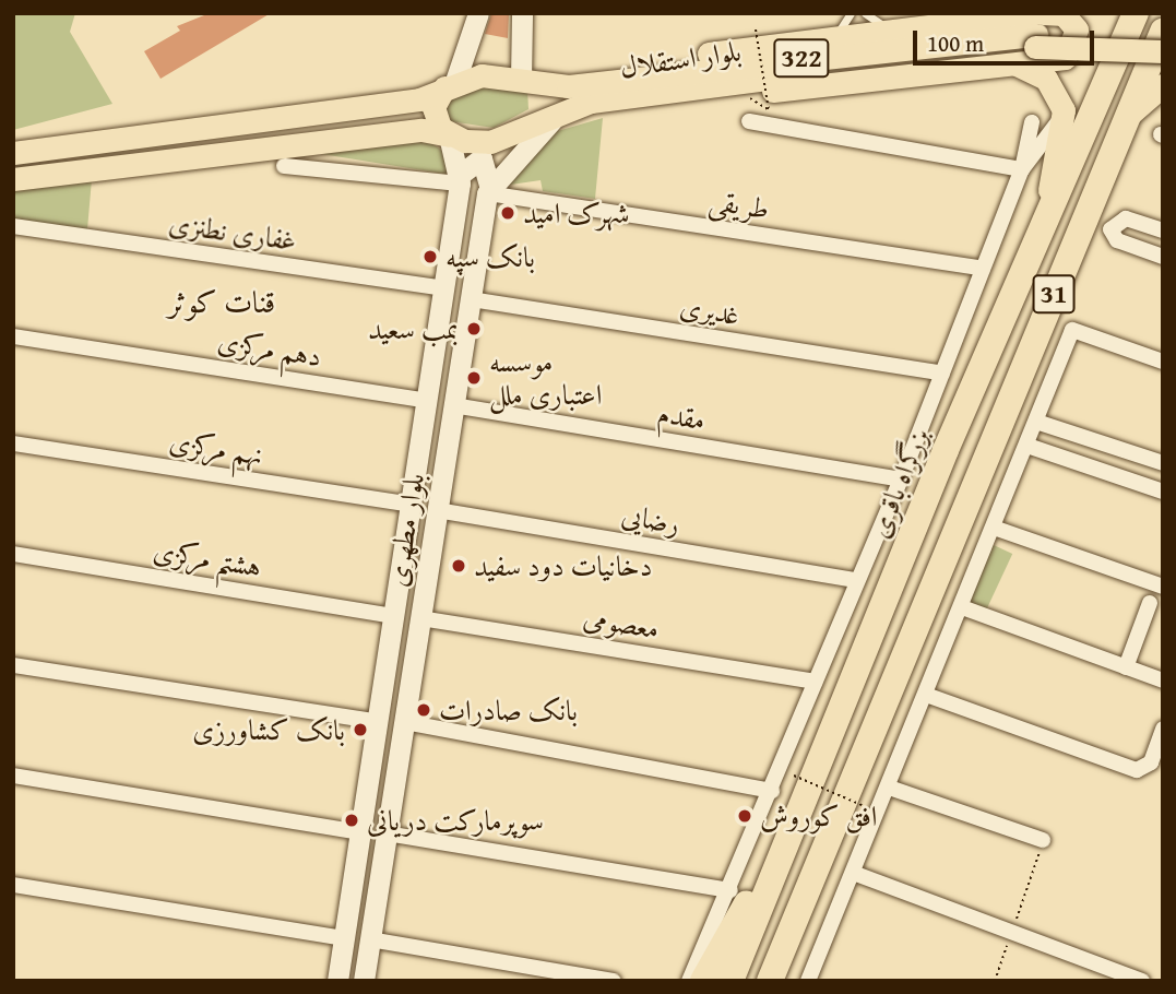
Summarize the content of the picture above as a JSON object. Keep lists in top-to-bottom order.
{
  "streets": {
    "highway": ["31", "بزرگراه باقری"],
    "main road": ["322", "بلوار استقلال", "بلوار مطهری"],
    "street": [
      "طریقی",
      "غفاری نطنزی",
      "غدیری",
      "دهم مرکزی",
      "مقدم",
      "نهم مرکزی",
      "رضایی",
      "هشتم مرکزی",
      "معصومی"
    ]
  },
  "crossings": [
    ["طریقی", "بلوار مطهری"],
    ["غفاری نطنزی", "بلوار مطهری"],
    ["غدیری", "بلوار مطهری"],
    ["دهم مرکزی", "بلوار مطهری"],
    ["مقدم", "بلوار مطهری"],
    ["نهم مرکزی", "بلوار مطهری"],
    ["رضایی", "بلوار مطهری"],
    ["بلوار مطهری", "هشتم مرکزی"],
    ["بلوار مطهری", "معصومی"]
  ],
  "districts": ["قنات کوثر"],
  "places": [
    "شهرک امید",
    "بانک سپه",
    "بمب سعید",
    "موسسه اعتباری ملل",
    "دخانیات دود سفید",
    "بانک صادرات",
    "بانک کشاورزی",
    "افق کوروش",
    "سوپرمارکت دریانی"
  ],
  "scale_bar": "100 m"
}
